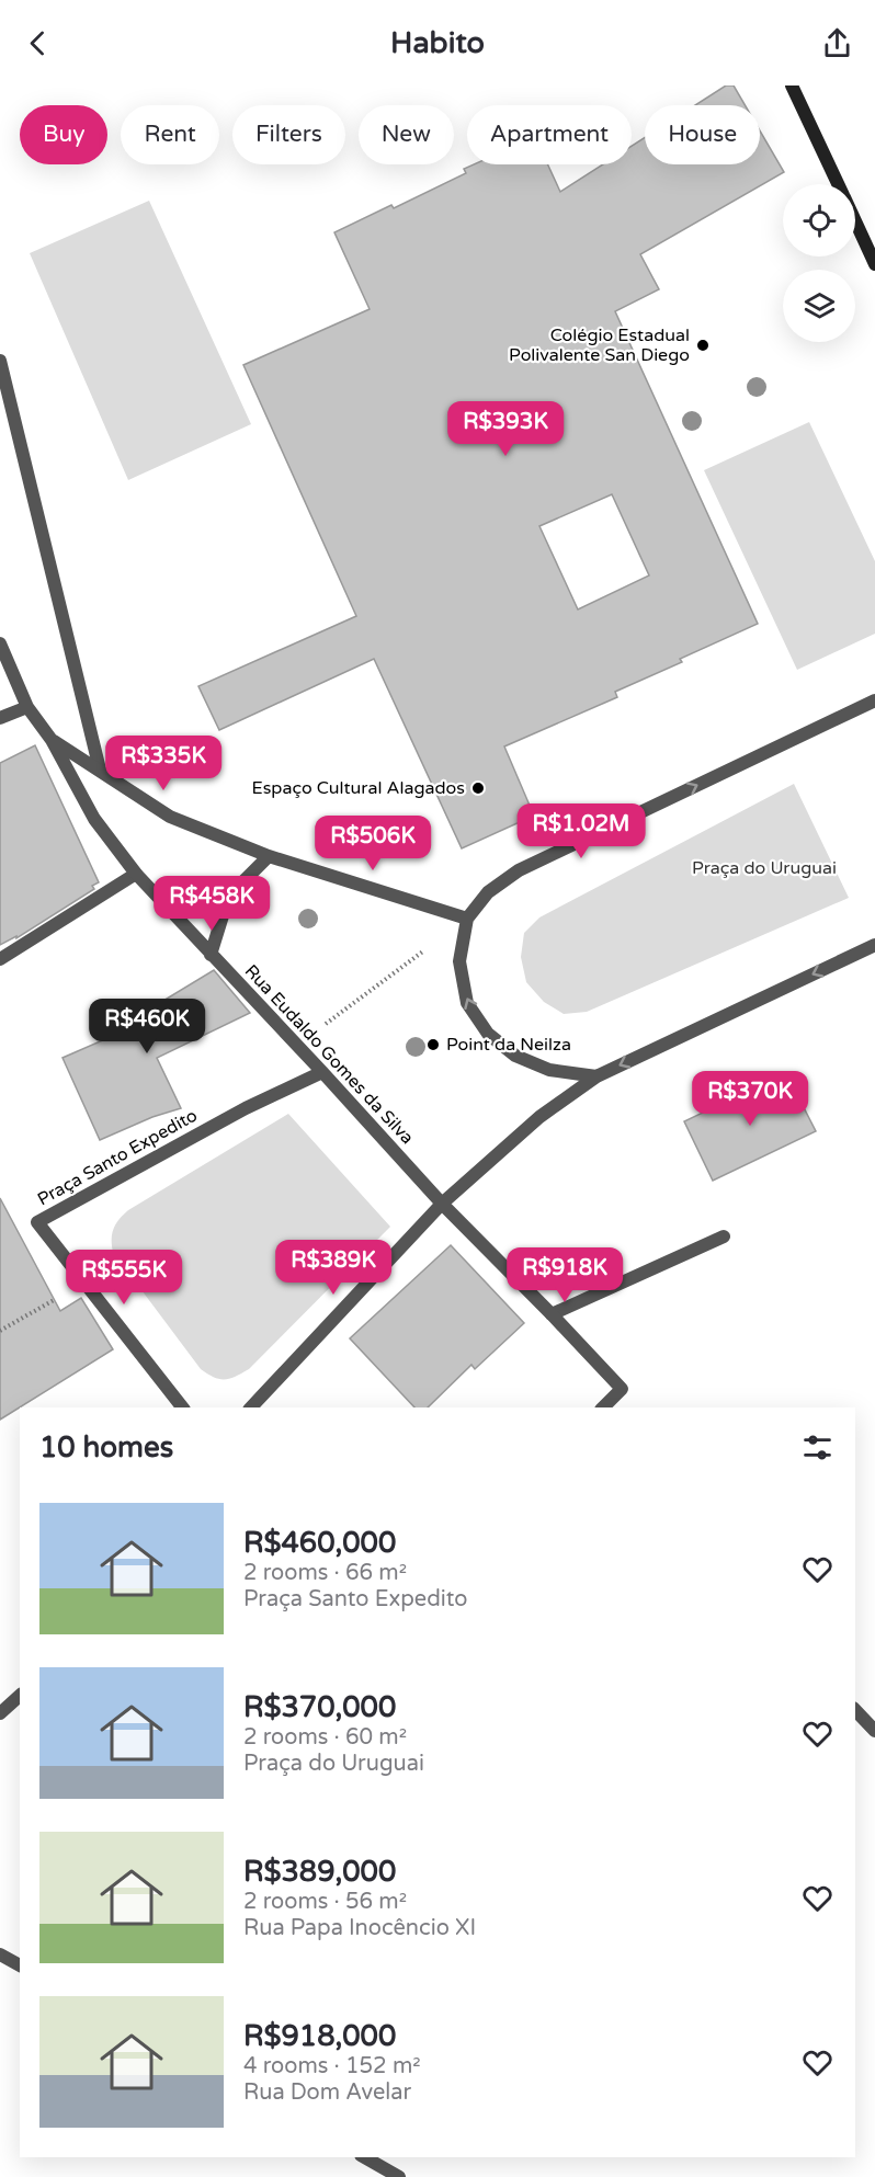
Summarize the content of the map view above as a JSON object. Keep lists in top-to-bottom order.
{
  "streets": {
    "street": ["Rua Eudaldo Gomes da Silva", "Praça Santo Expedito"]
  },
  "crossings": [
    ["Rua Eudaldo Gomes da Silva", "Praça Santo Expedito"]
  ],
  "parks": ["Praça do Uruguai"],
  "places": ["Colégio Estadual Polivalente San Diego", "Espaço Cultural Alagados", "Point da Neilza"],
  "page": {
    "header": "Habito",
    "chip": [
      "Buy",
      "Rent",
      "Filters",
      "New",
      "Apartment",
      "House"
    ],
    "price": [
      "R$393K",
      "R$335K",
      "R$1.02M",
      "R$506K",
      "R$458K",
      "R$460K",
      "R$370K",
      "R$389K",
      "R$918K",
      "R$555K"
    ],
    "heading": "10 homes",
    "list": [
      {
        "name": "R$460,000",
        "note": "2 rooms · 66 m² · Praça Santo Expedito"
      },
      {
        "name": "R$370,000",
        "note": "2 rooms · 60 m² · Praça do Uruguai"
      },
      {
        "name": "R$389,000",
        "note": "2 rooms · 56 m² · Rua Papa Inocêncio XI"
      },
      {
        "name": "R$918,000",
        "note": "4 rooms · 152 m² · Rua Dom Avelar"
      }
    ]
  }
}
